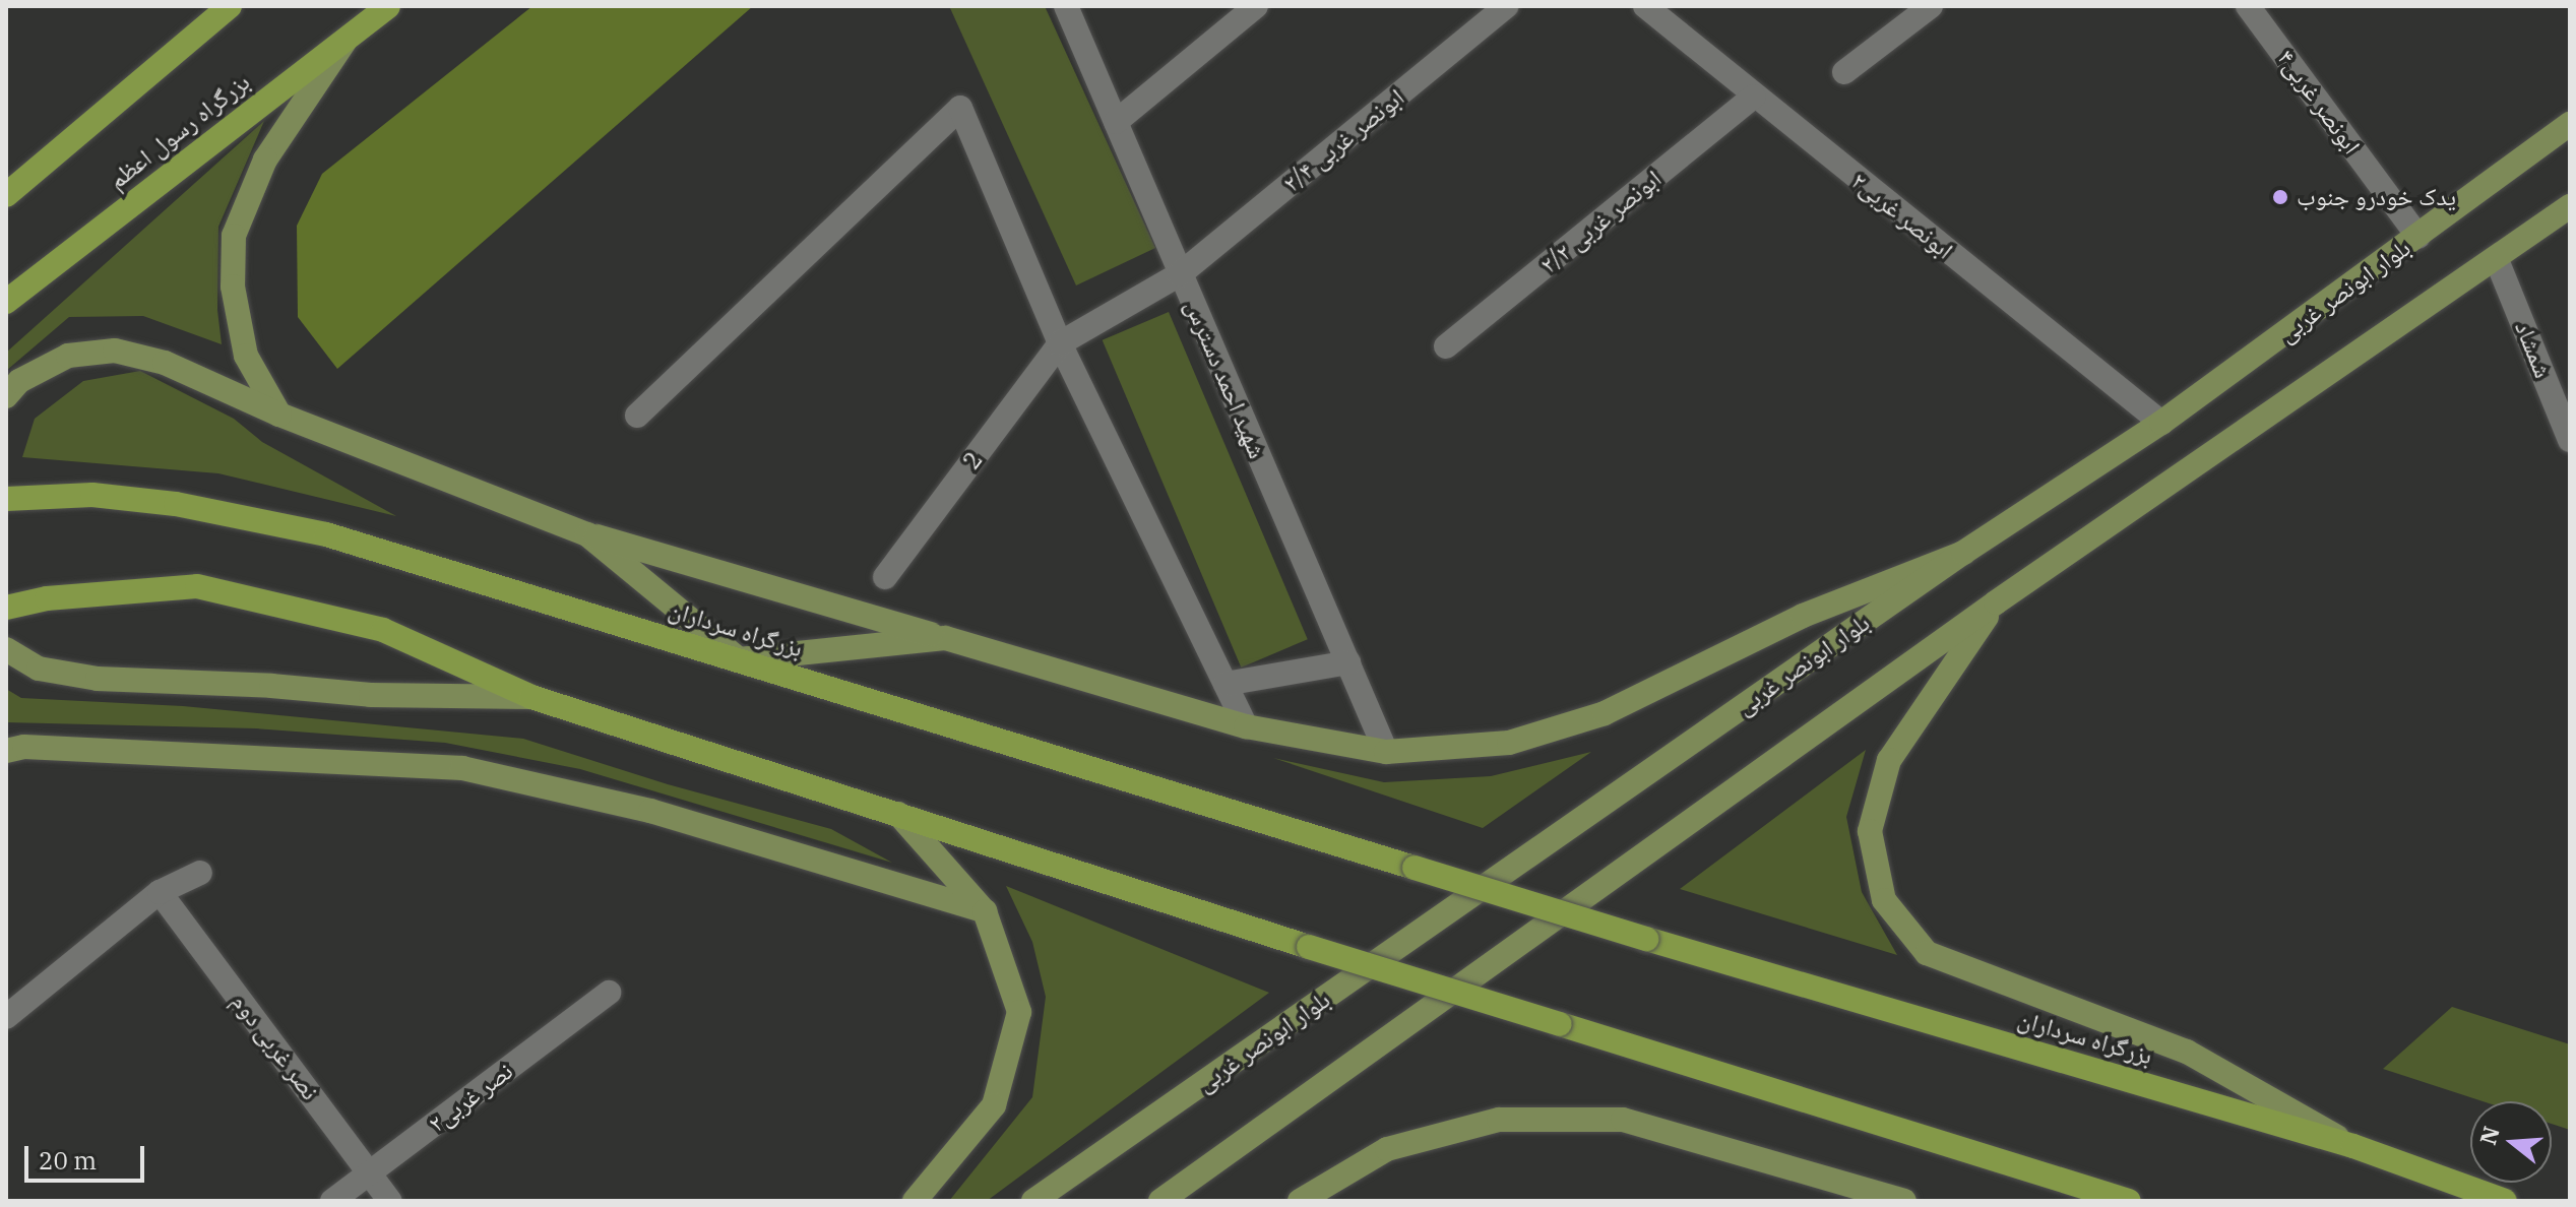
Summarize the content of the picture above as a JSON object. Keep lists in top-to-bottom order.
{
  "streets": {
    "highway": ["بزرگراه رسول اعظم", "بزرگراه سرداران"],
    "main road": ["بلوار ابونصر غربی"],
    "street": [
      "۴ابونصر غربی",
      "ابونصر غربی ۲/۴",
      "۲ابونصر غربی",
      "ابونصر غربی ۲/۲",
      "شمشاد",
      "شهید احمد دسترس",
      "2",
      "نصر غربی دوم",
      "نصر غربی۲"
    ]
  },
  "crossings": [
    ["۴ابونصر غربی", "بلوار ابونصر غربی"],
    ["ابونصر غربی ۲/۴", "شهید احمد دسترس"],
    ["ابونصر غربی ۲/۴", "2"],
    ["۲ابونصر غربی", "ابونصر غربی ۲/۲"],
    ["۲ابونصر غربی", "بلوار ابونصر غربی"],
    ["نصر غربی دوم", "نصر غربی۲"]
  ],
  "places": ["یدک خودرو جنوب"],
  "scale_bar": "20 m",
  "north": "left"
}
